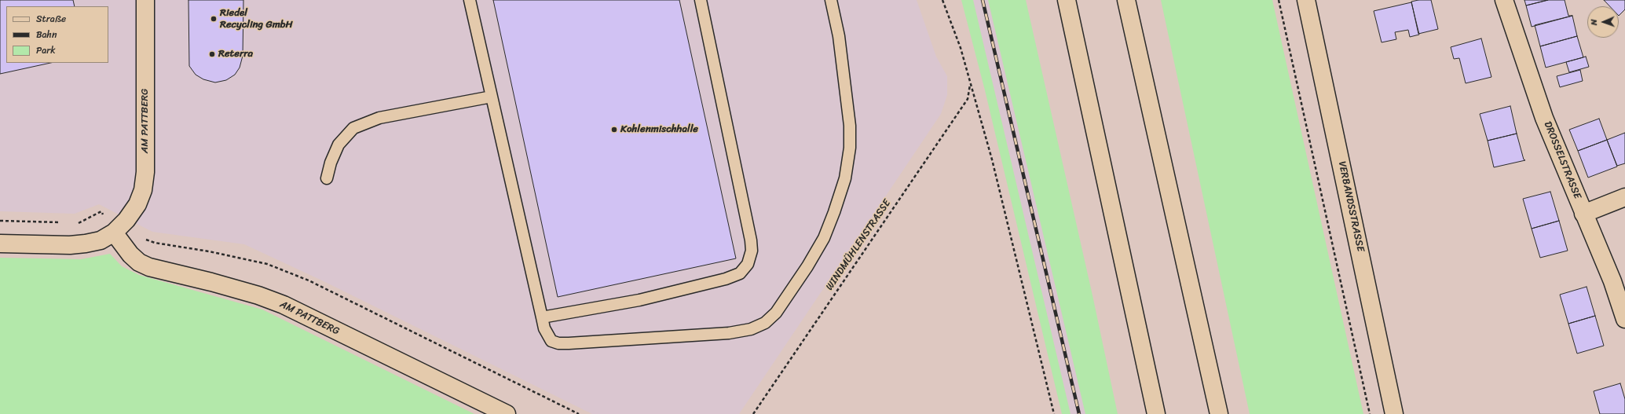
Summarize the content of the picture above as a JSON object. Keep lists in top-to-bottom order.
{
  "streets": {
    "main road": ["AM PATTBERG", "DROSSELSTRASSE", "VERBANDSSTRASSE"],
    "path": ["WINDMÜHLENSTRASSE"]
  },
  "places": ["Riedel Recycling GmbH", "Reterra", "Kohlenmischhalle"],
  "legend": ["Straße", "Bahn", "Park"],
  "north": "left"
}
